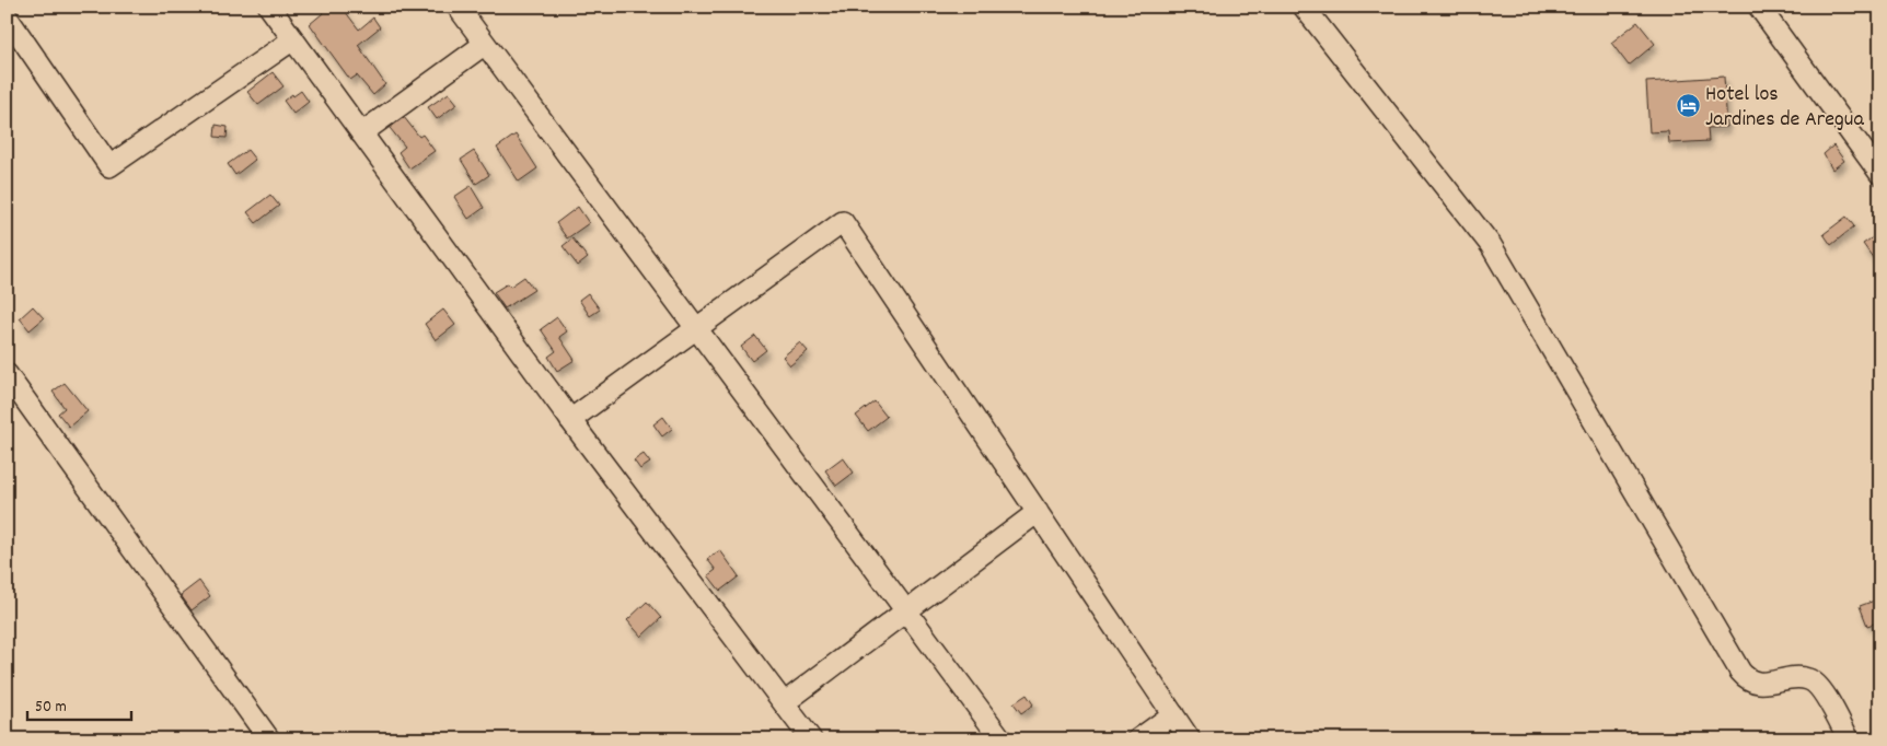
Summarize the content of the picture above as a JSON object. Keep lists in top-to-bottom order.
{
  "places": {
    "hotel": ["Hotel los Jardines de Aregua"]
  },
  "scale_bar": "50 m"
}
